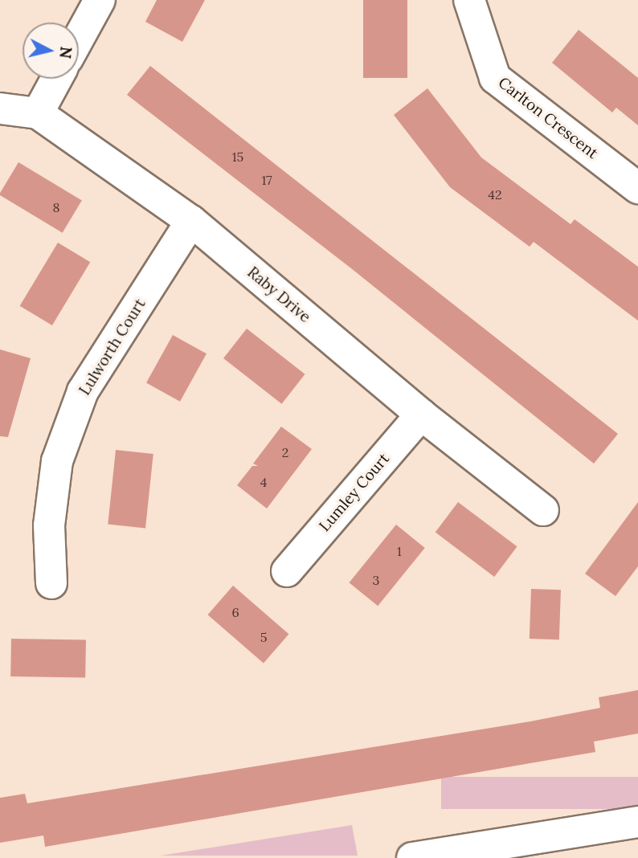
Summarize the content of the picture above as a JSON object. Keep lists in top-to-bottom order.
{
  "streets": {
    "street": [
      "Carlton Crescent",
      "Raby Drive",
      "Lulworth Court",
      "Lumley Court"
    ]
  },
  "crossings": [
    ["Raby Drive", "Lulworth Court"],
    ["Raby Drive", "Lumley Court"]
  ],
  "house_numbers": [
    "15",
    "17",
    "42",
    "8",
    "2",
    "4",
    "1",
    "3",
    "6",
    "5"
  ],
  "north": "right"
}
